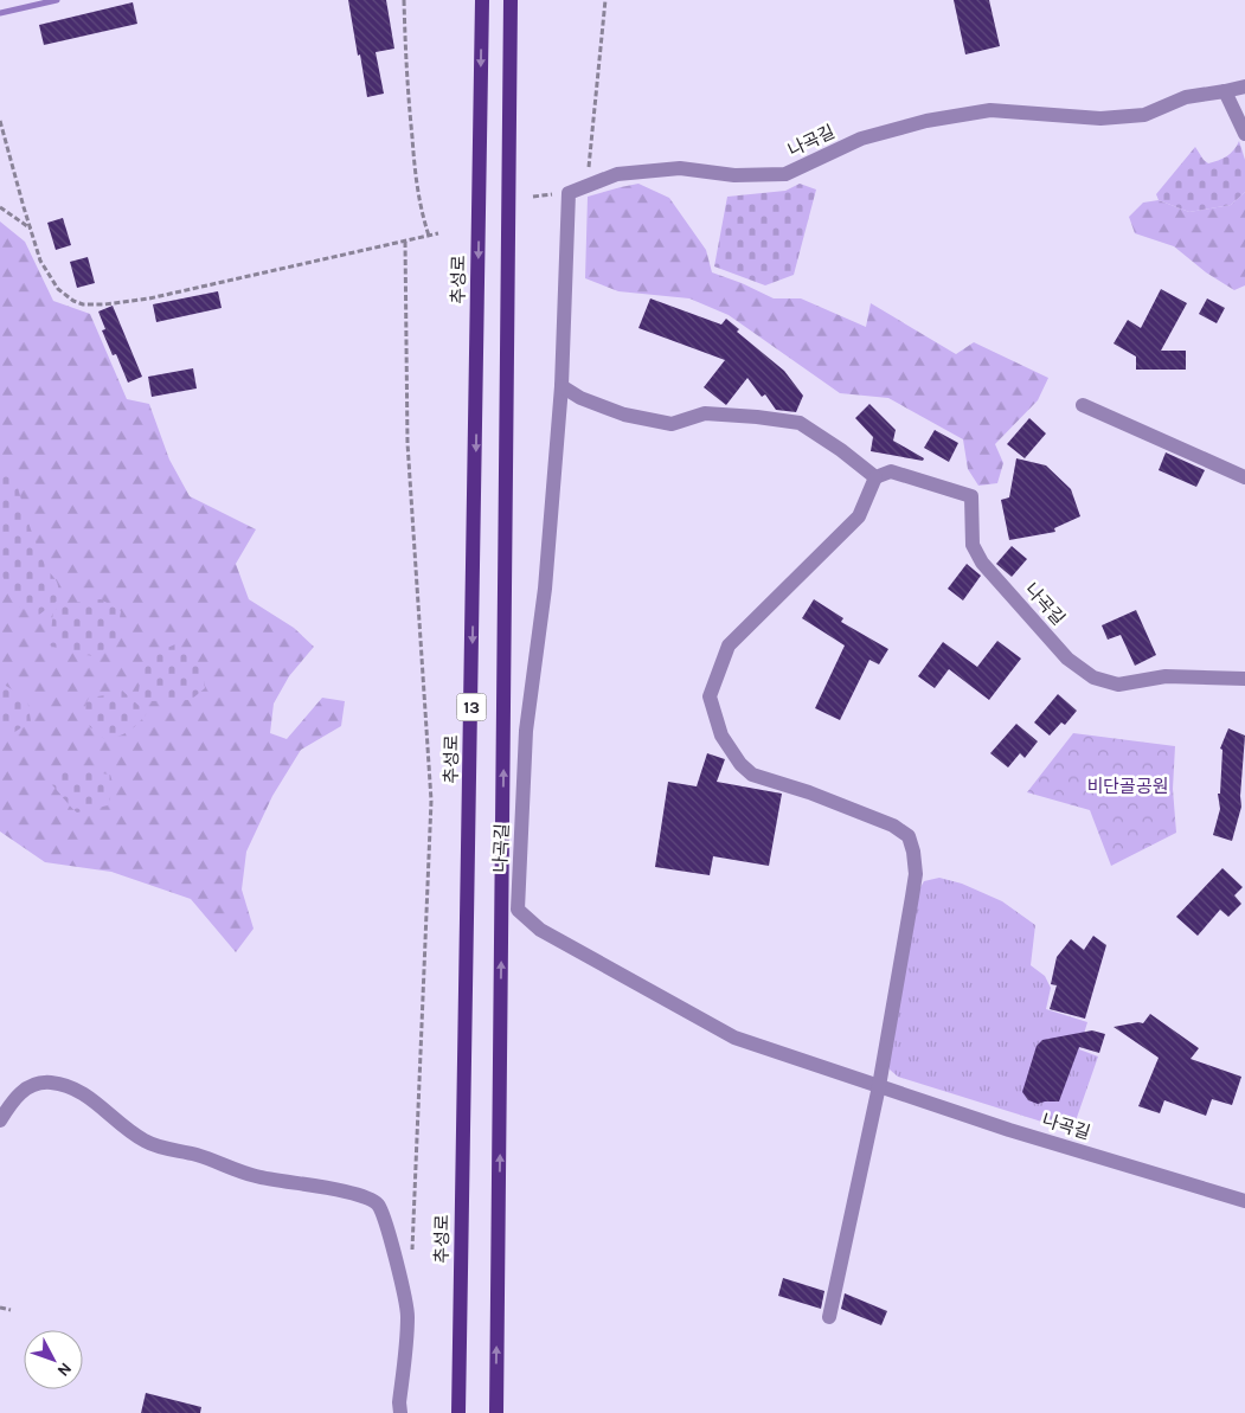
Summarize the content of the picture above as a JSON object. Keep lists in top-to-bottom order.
{
  "streets": {
    "main road": ["추성로", "13"],
    "street": ["나곡길"]
  },
  "parks": ["비단골공원"],
  "north": "bottom right"
}
